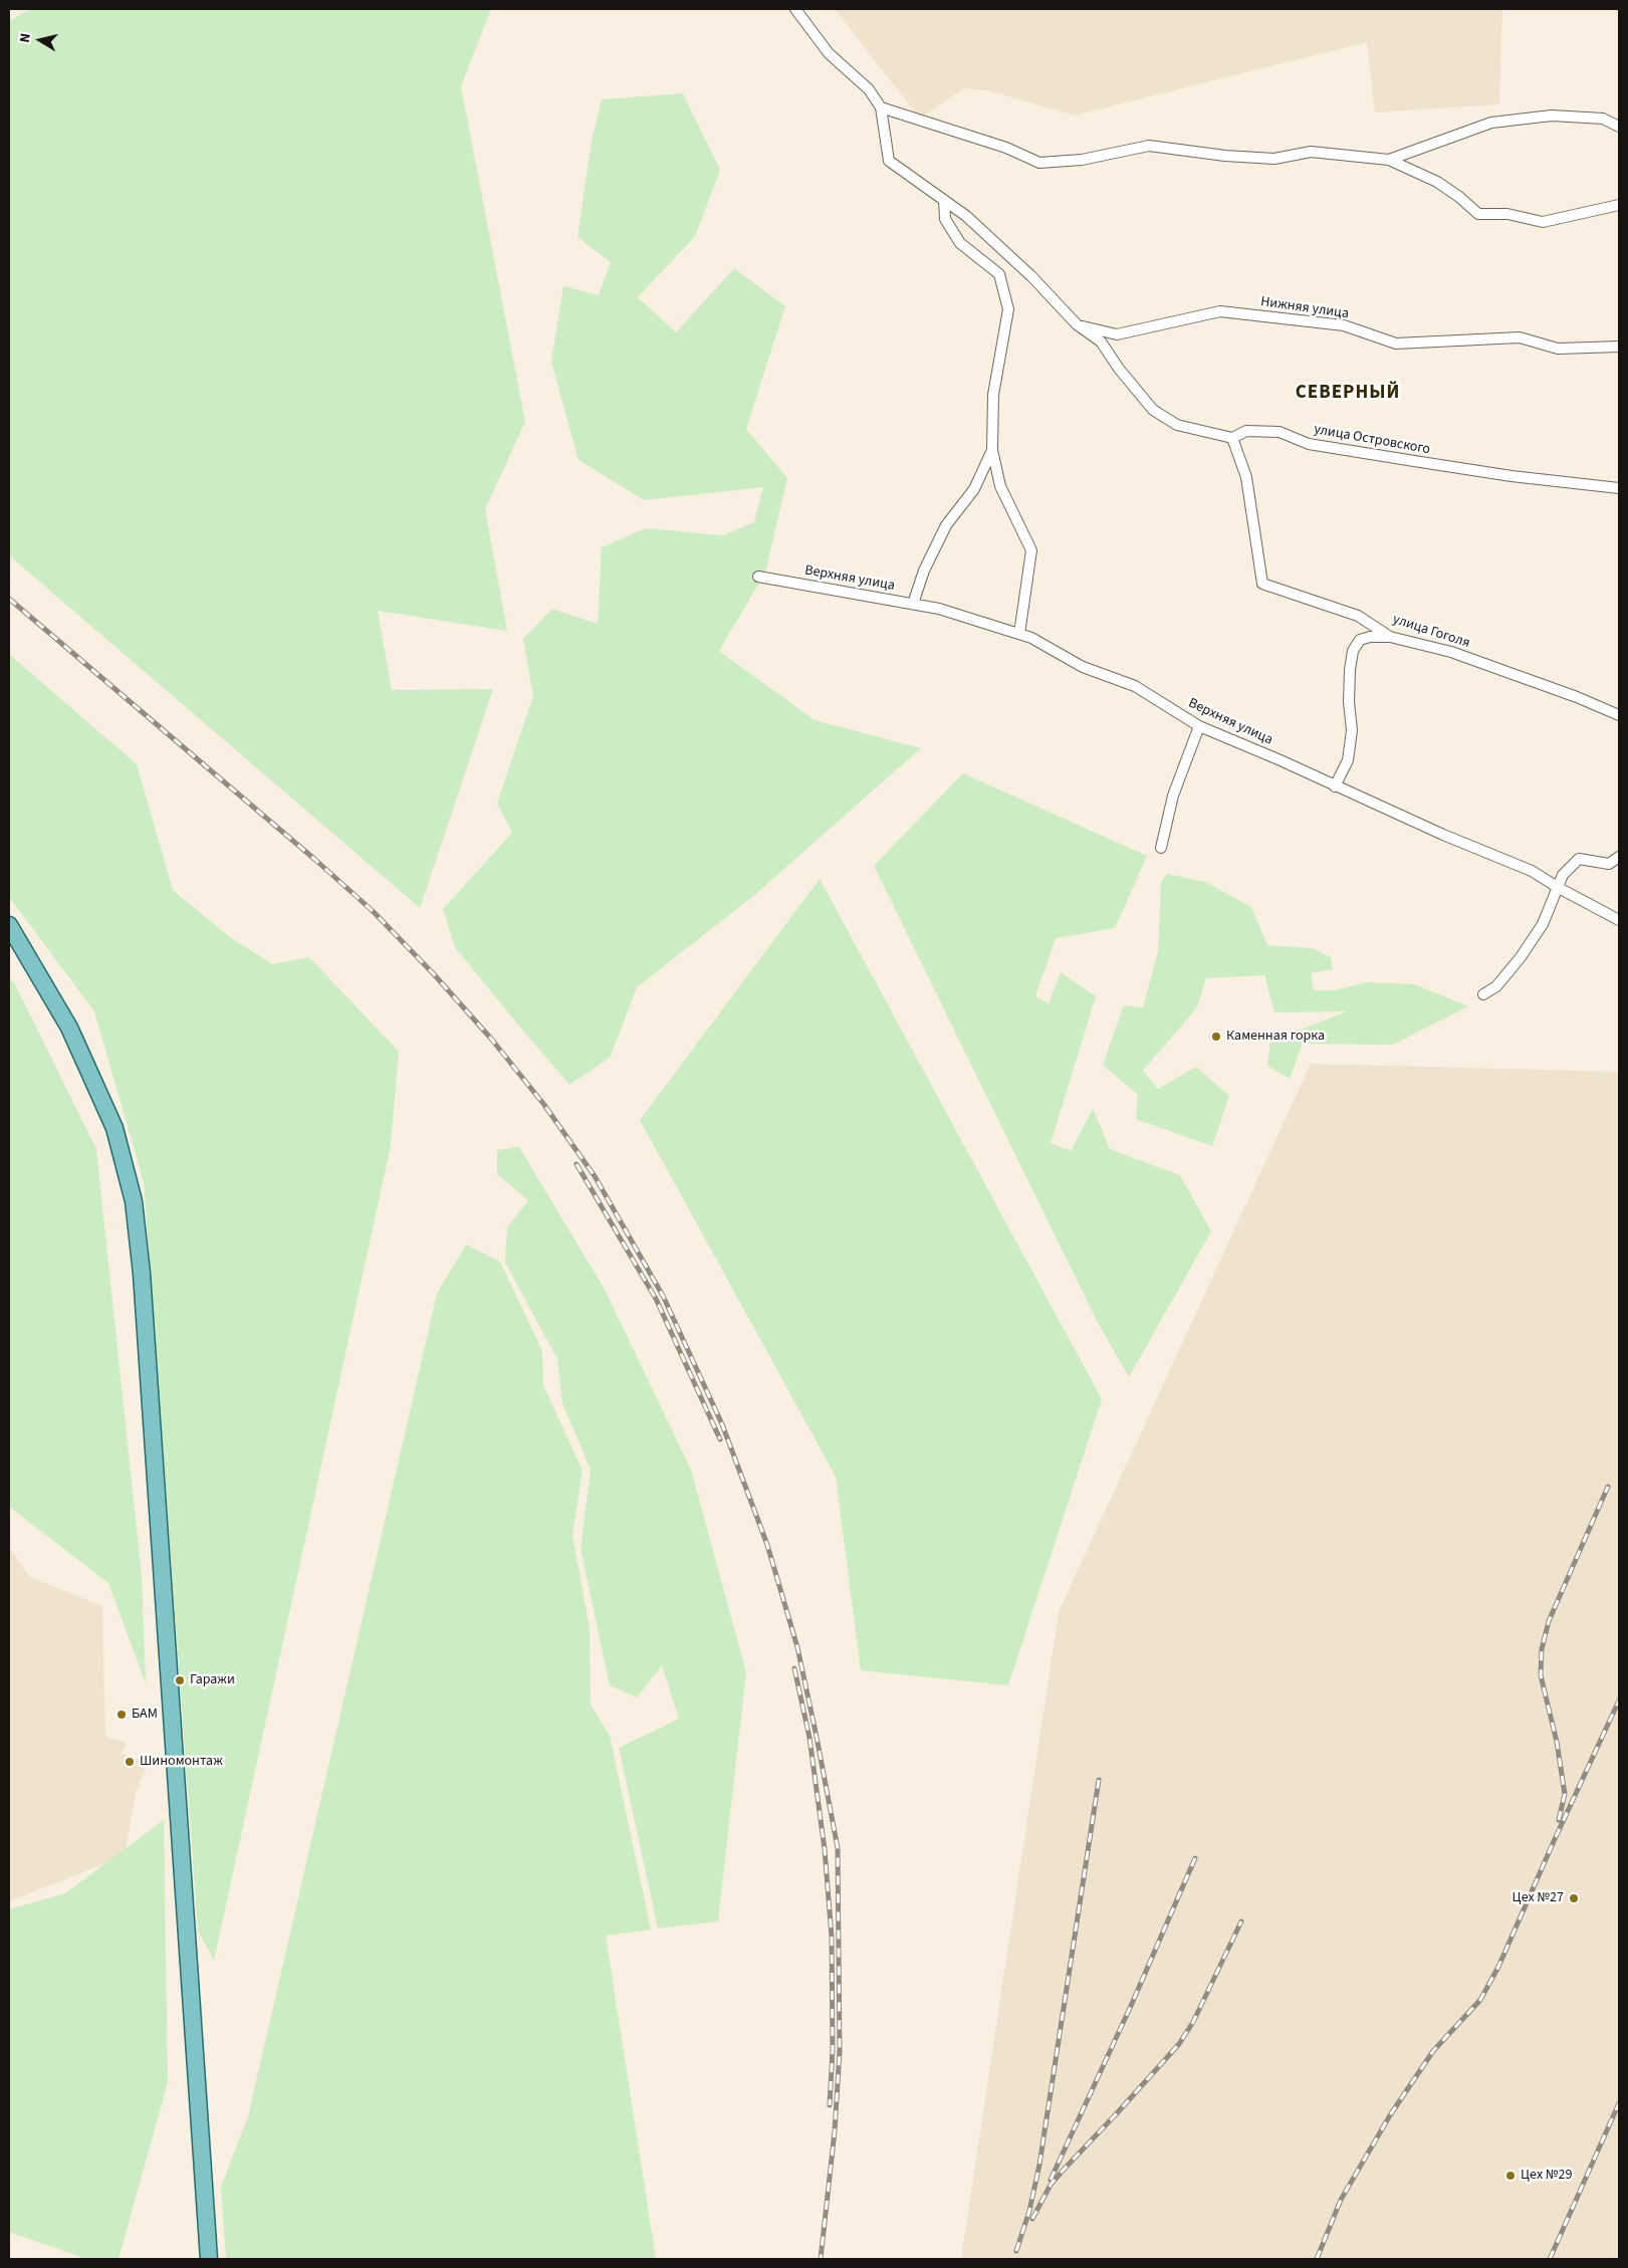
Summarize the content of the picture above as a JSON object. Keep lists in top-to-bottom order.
{
  "streets": {
    "street": [
      "Нижняя улица",
      "улица Островского",
      "Верхняя улица",
      "улица Гоголя"
    ]
  },
  "crossings": [
    ["Нижняя улица", "улица Островского"],
    ["улица Островского", "улица Гоголя"]
  ],
  "districts": ["СЕВЕРНЫЙ"],
  "places": [
    "Каменная горка",
    "Гаражи",
    "БАМ",
    "Шиномонтаж",
    "Цех №27",
    "Цех №29"
  ],
  "north": "left"
}
